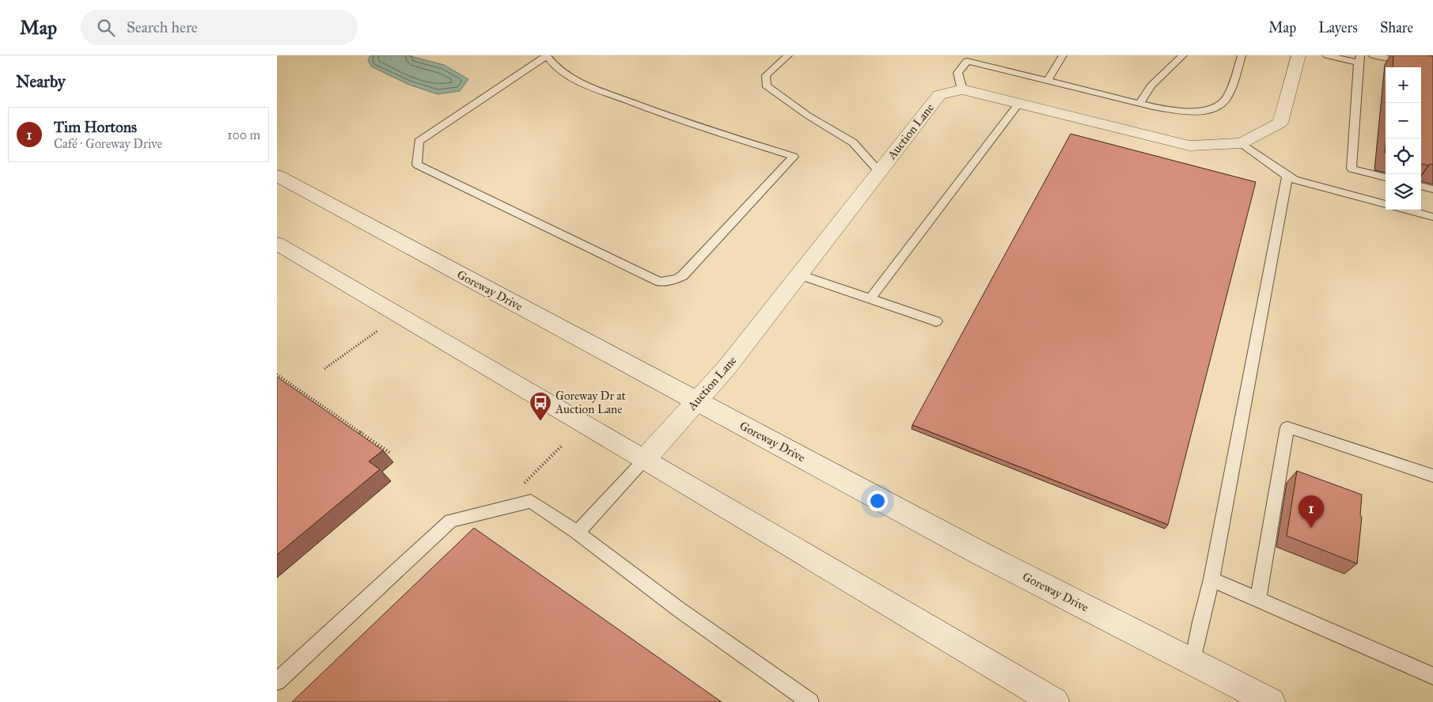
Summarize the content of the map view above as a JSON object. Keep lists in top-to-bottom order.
{
  "streets": {
    "main road": ["Auction Lane", "Goreway Drive"]
  },
  "crossings": [
    ["Auction Lane", "Goreway Drive"]
  ],
  "places": {
    "bus stop": ["Goreway Dr at Auction Lane"]
  },
  "page": {
    "header": "Map",
    "search": "Search here",
    "nav": ["Map", "Layers", "Share"],
    "heading": "Nearby",
    "map_buttons": ["+", "−"],
    "list": [
      {
        "mark": "1",
        "name": "Tim Hortons",
        "note": "Café · Goreway Drive",
        "value": "100 m"
      }
    ],
    "pins": "1"
  }
}
